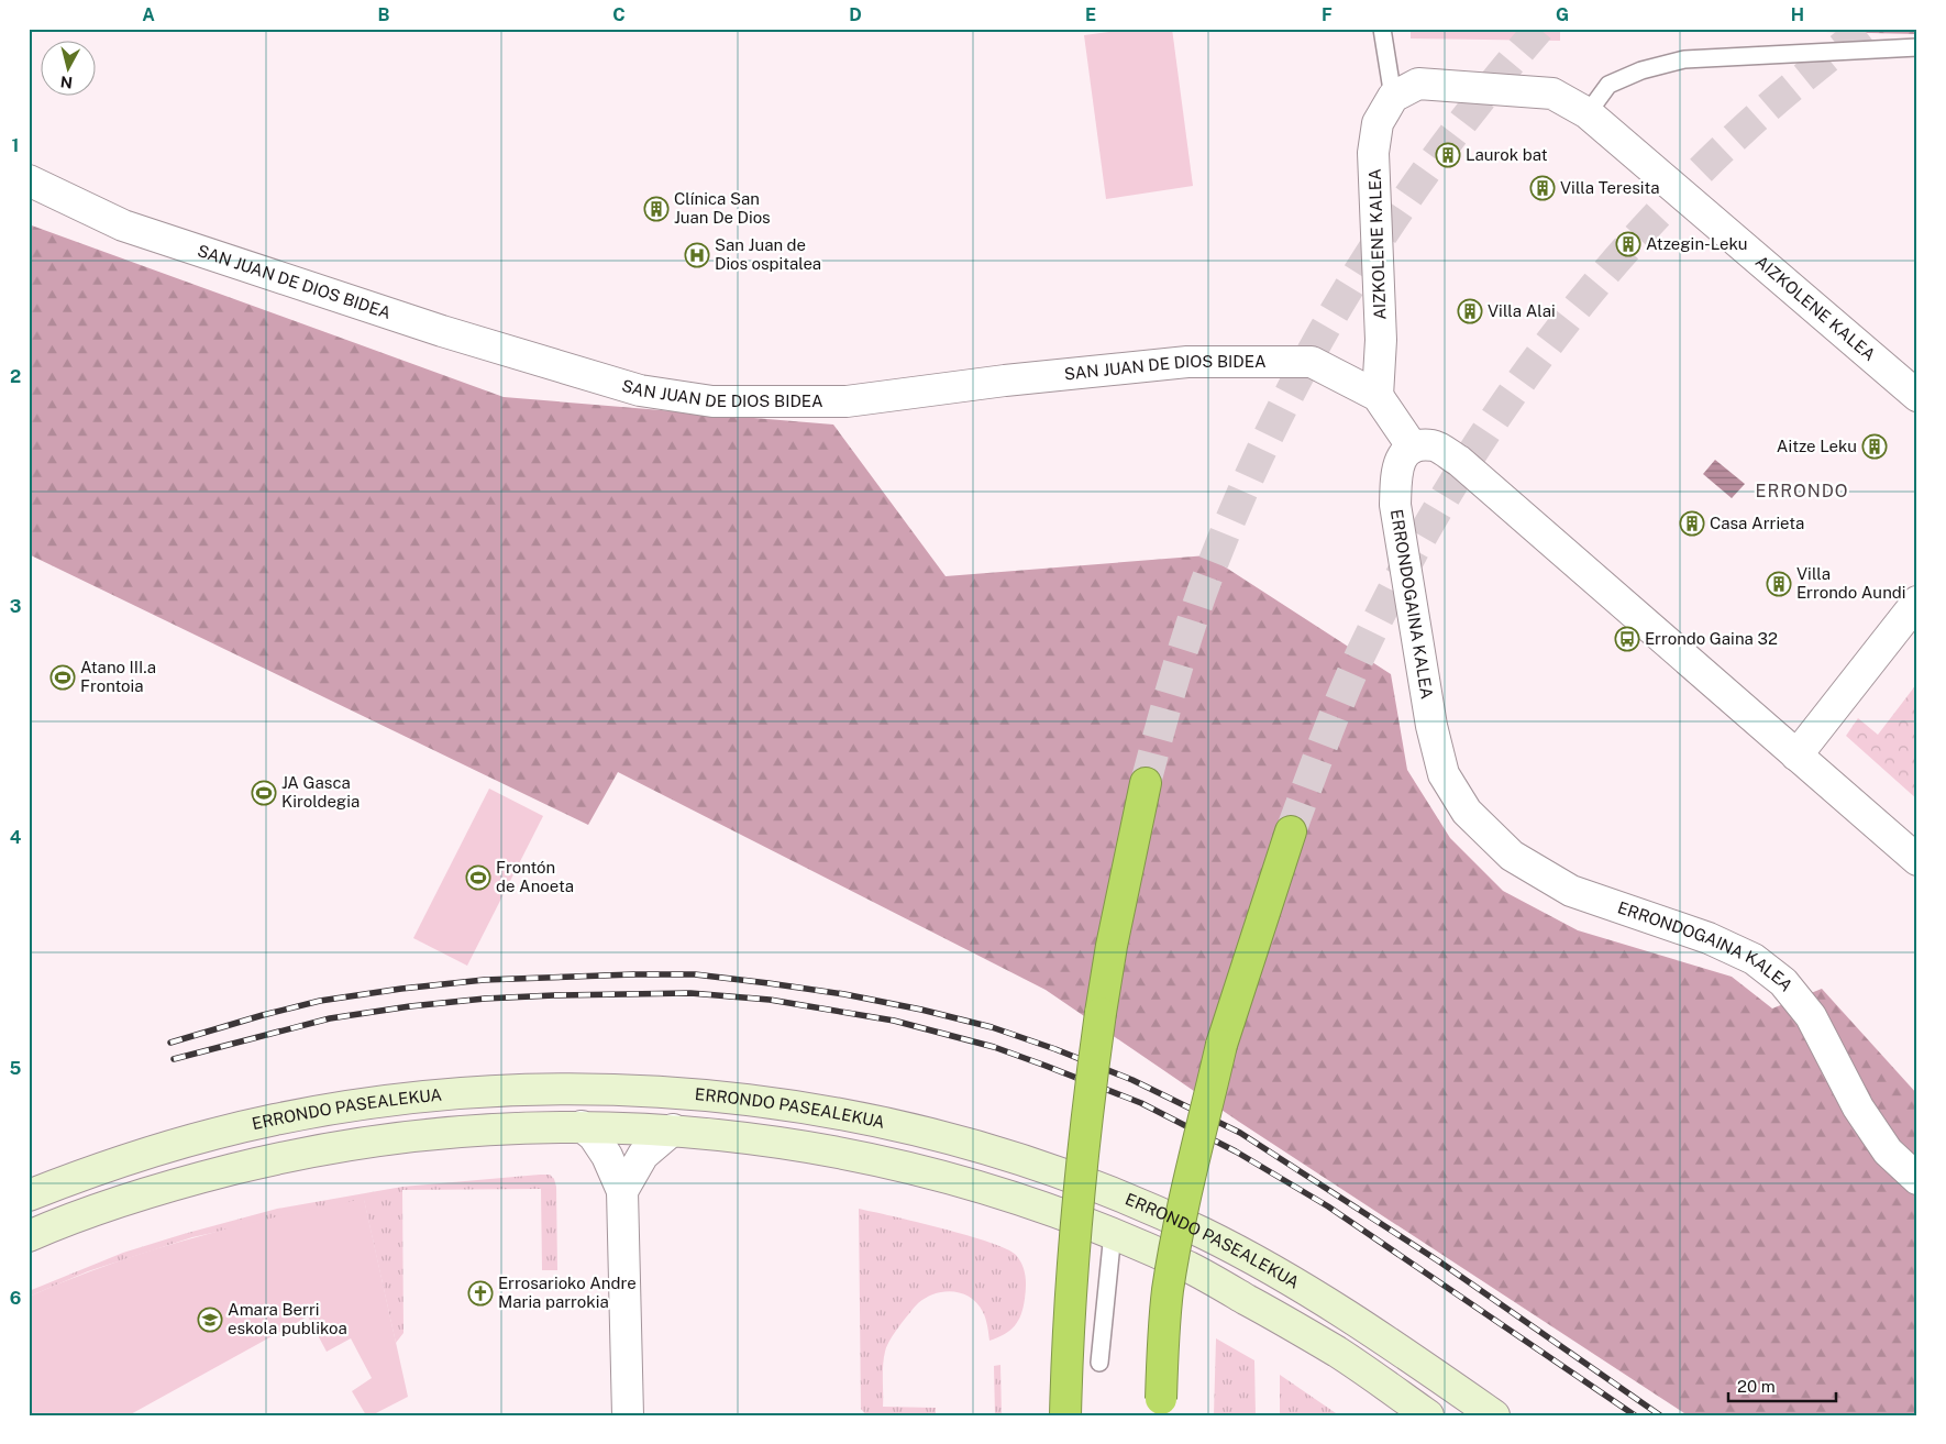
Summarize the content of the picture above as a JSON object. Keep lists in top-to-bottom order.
{
  "streets": {
    "main road": ["ERRONDO PASEALEKUA"],
    "street": ["AIZKOLENE KALEA", "SAN JUAN DE DIOS BIDEA", "ERRONDOGAINA KALEA"]
  },
  "crossings": [
    ["AIZKOLENE KALEA", "SAN JUAN DE DIOS BIDEA"],
    ["SAN JUAN DE DIOS BIDEA", "ERRONDOGAINA KALEA"]
  ],
  "districts": ["ERRONDO"],
  "places": {
    "building": [
      "Laurok bat",
      "Villa Teresita",
      "Clínica San Juan De Dios",
      "Atzegin-Leku",
      "Villa Alai",
      "Aitze Leku",
      "Casa Arrieta",
      "Villa Errondo Aundi"
    ],
    "hospital": ["San Juan de Dios ospitalea"],
    "bus stop": ["Errondo Gaina 32"],
    "sports": ["Atano III.a Frontoia", "JA Gasca Kiroldegia", "Frontón de Anoeta"],
    "church": ["Errosarioko Andre Maria parrokia"],
    "school or university": ["Amara Berri eskola publikoa"]
  },
  "scale_bar": "20 m",
  "north": "bottom",
  "grid": {
    "columns": [
      "A",
      "B",
      "C",
      "D",
      "E",
      "F",
      "G",
      "H"
    ],
    "rows": [
      "1",
      "2",
      "3",
      "4",
      "5",
      "6"
    ]
  }
}
